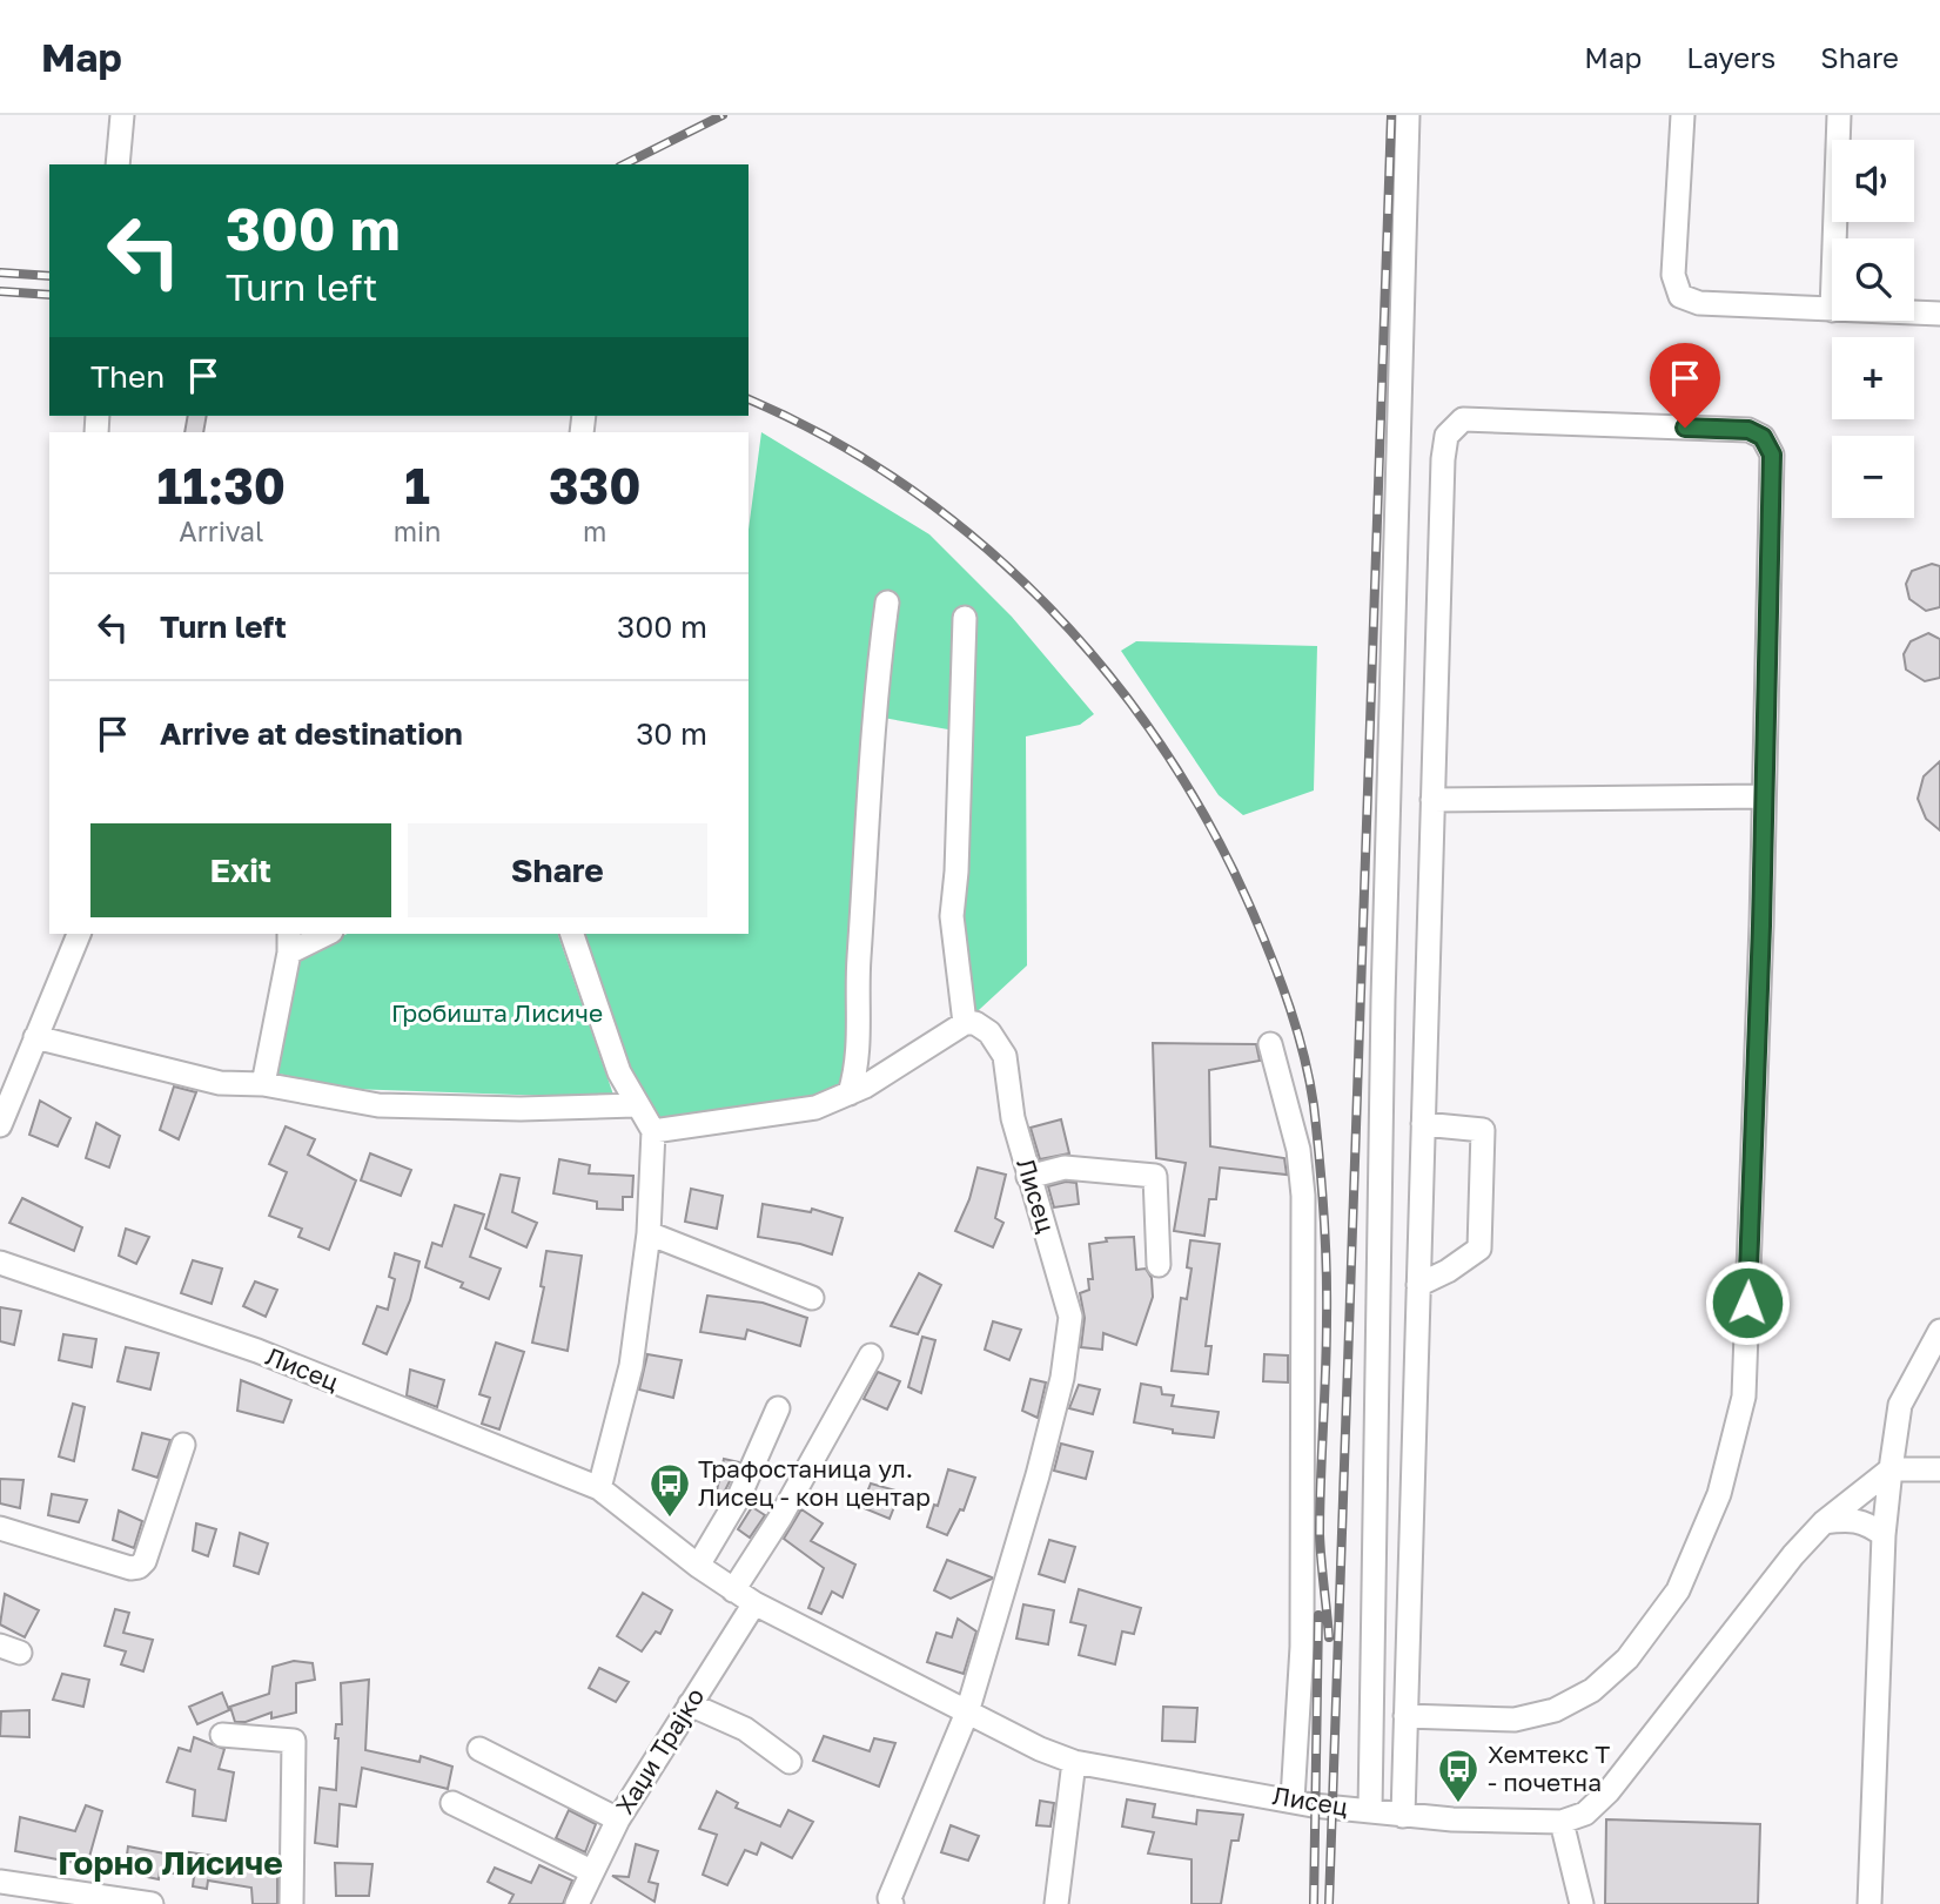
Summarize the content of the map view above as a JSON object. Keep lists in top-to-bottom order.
{
  "streets": {
    "street": ["Лисец", "Хаџи Трајко"]
  },
  "crossings": [
    ["Лисец", "Хаџи Трајко"]
  ],
  "districts": ["Горно Лисиче"],
  "parks": ["Гробишта Лисиче"],
  "places": {
    "bus stop": ["Трафостаница ул. Лисец - кон центар", "Хемтекс Т - почетна"]
  },
  "page": {
    "header": "Map",
    "nav": ["Map", "Layers", "Share"],
    "map_buttons": ["+", "−"],
    "turn": ["300 m", "Turn left"],
    "then": "Then",
    "eta": [
      "11:30",
      "Arrival",
      "1",
      "min",
      "330",
      "m"
    ],
    "list": [
      {
        "name": "Turn left",
        "value": "300 m"
      },
      {
        "name": "Arrive at destination",
        "value": "30 m"
      }
    ],
    "buttons": ["Exit", "Share"]
  }
}
